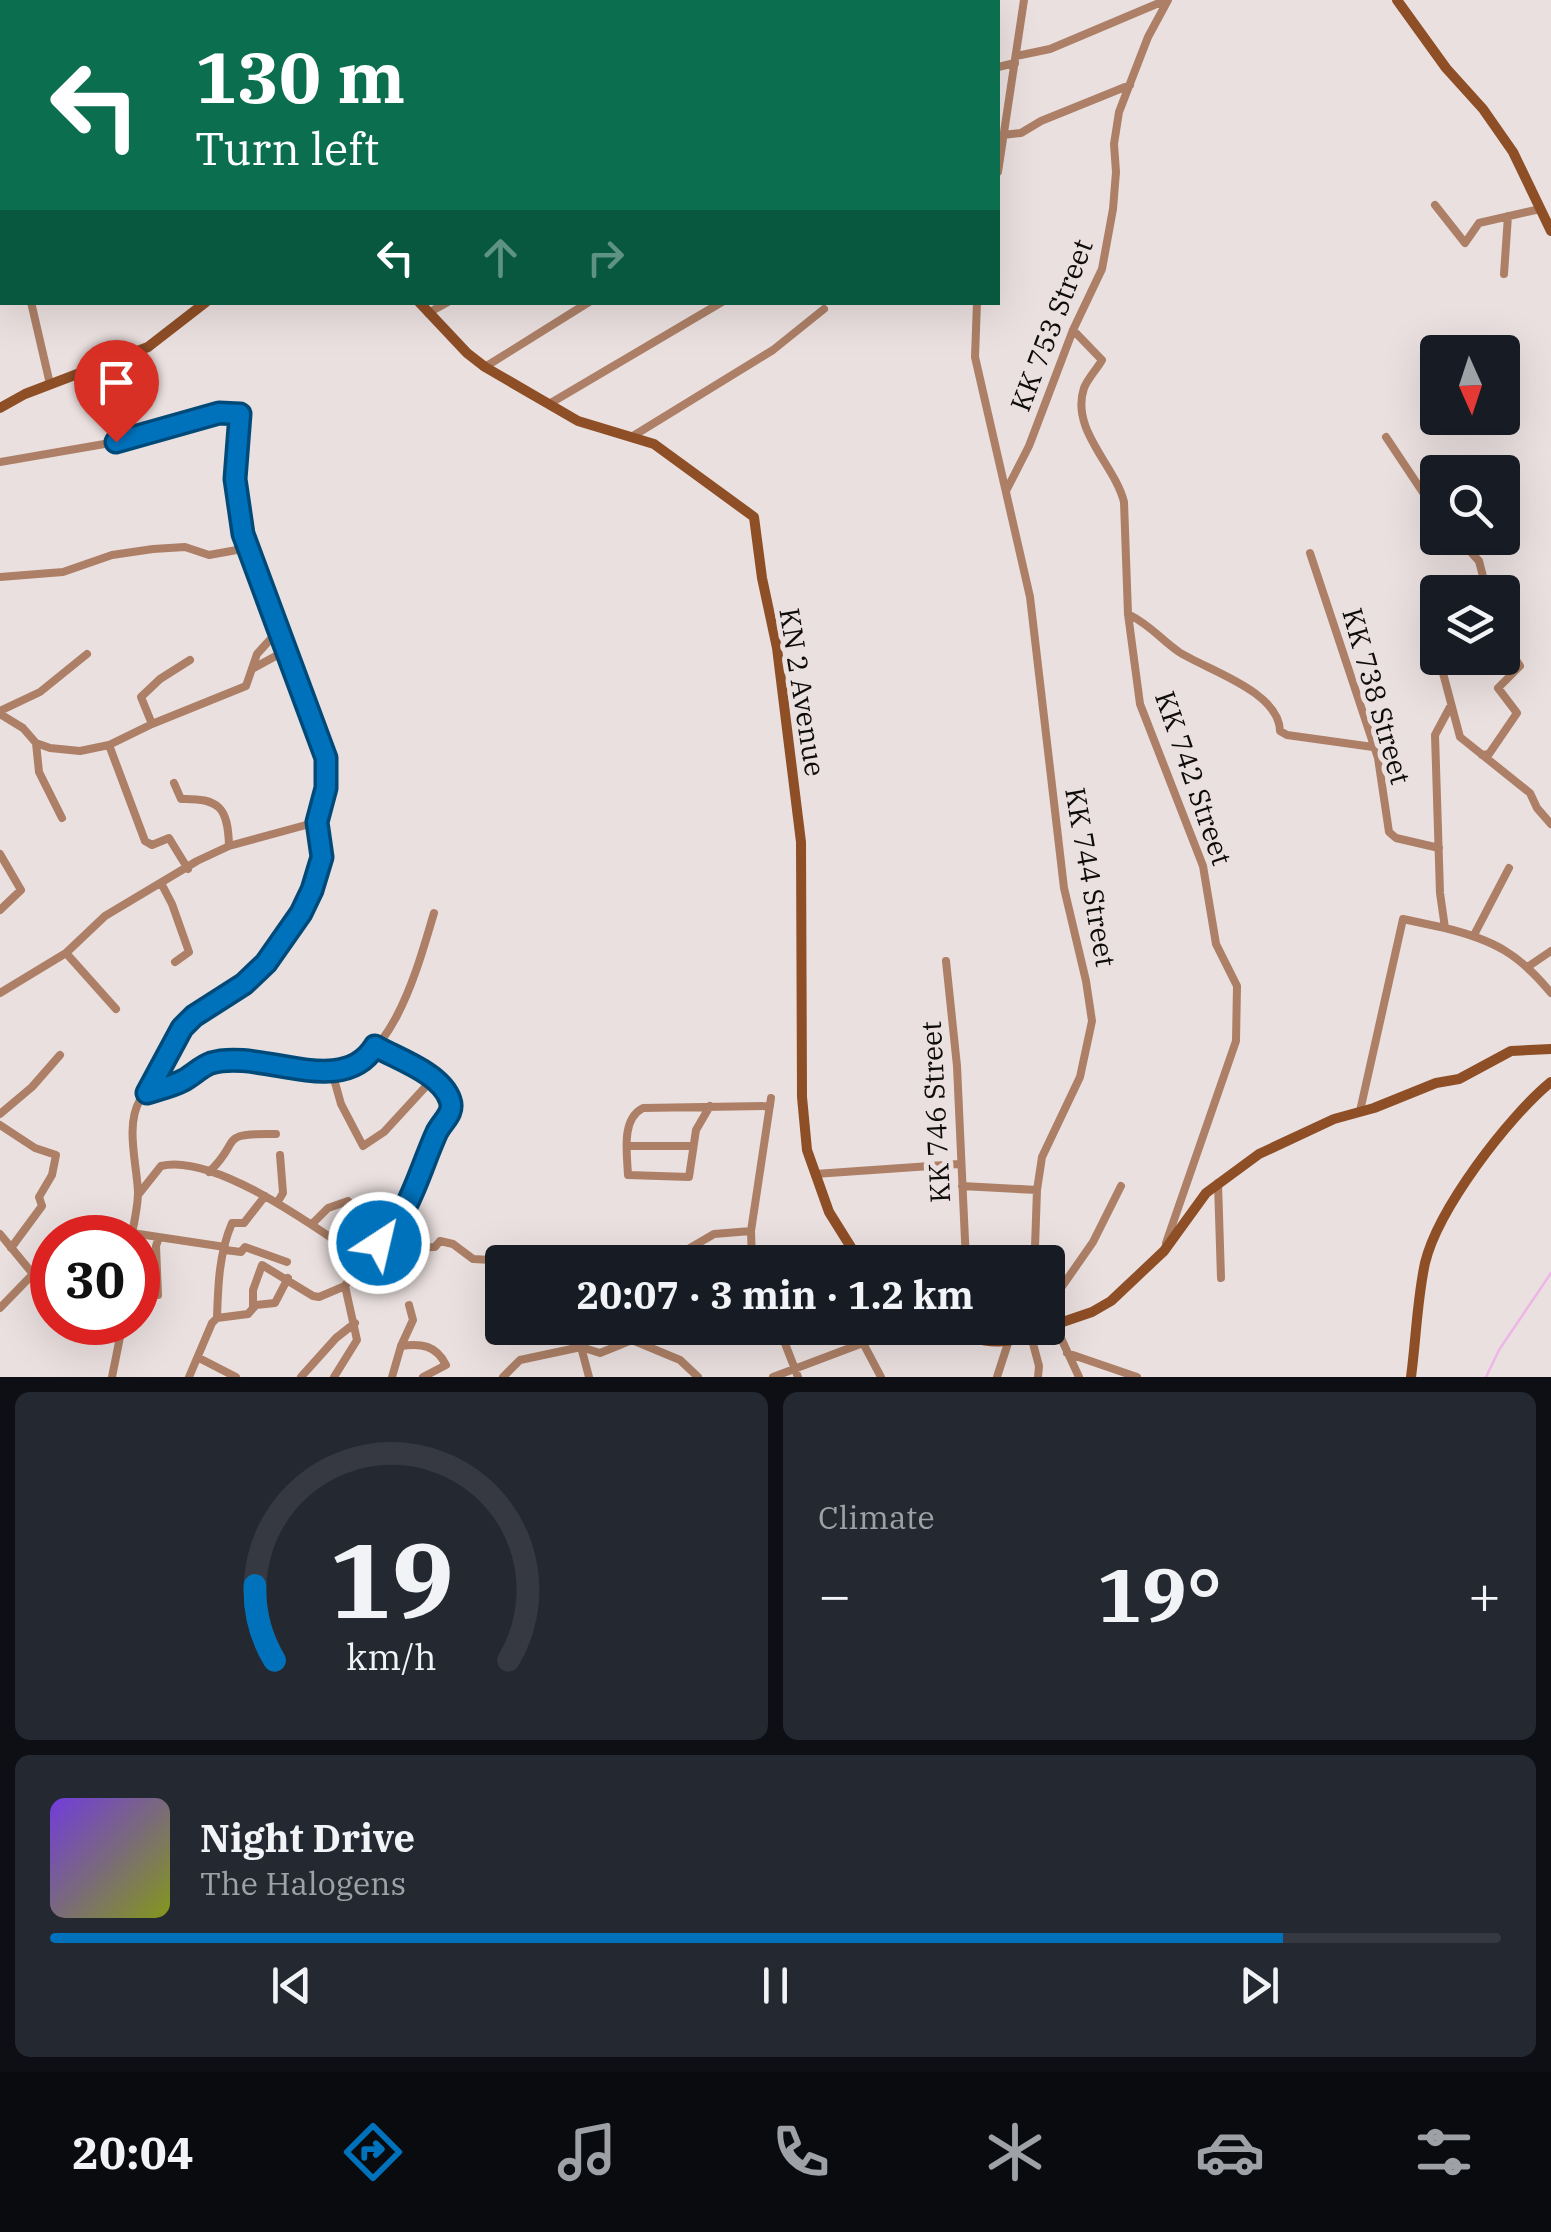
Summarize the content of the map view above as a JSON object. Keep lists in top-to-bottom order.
{
  "streets": {
    "street": [
      "KK 753 Street",
      "KN 2 Avenue",
      "KK 738 Street",
      "KK 742 Street",
      "KK 744 Street",
      "KK 746 Street"
    ]
  },
  "crossings": [
    ["KK 753 Street", "KK 742 Street"],
    ["KK 753 Street", "KK 744 Street"]
  ],
  "north": "bottom",
  "page": {
    "turn": ["130 m", "Turn left"],
    "limit": "30",
    "trip": "20:07 · 3 min · 1.2 km",
    "tile": "Climate",
    "heat": ["−", "19°", "+"],
    "song": ["Night Drive", "The Halogens"],
    "tabs": "20:04",
    "gauge": ["19", "km/h"]
  }
}
